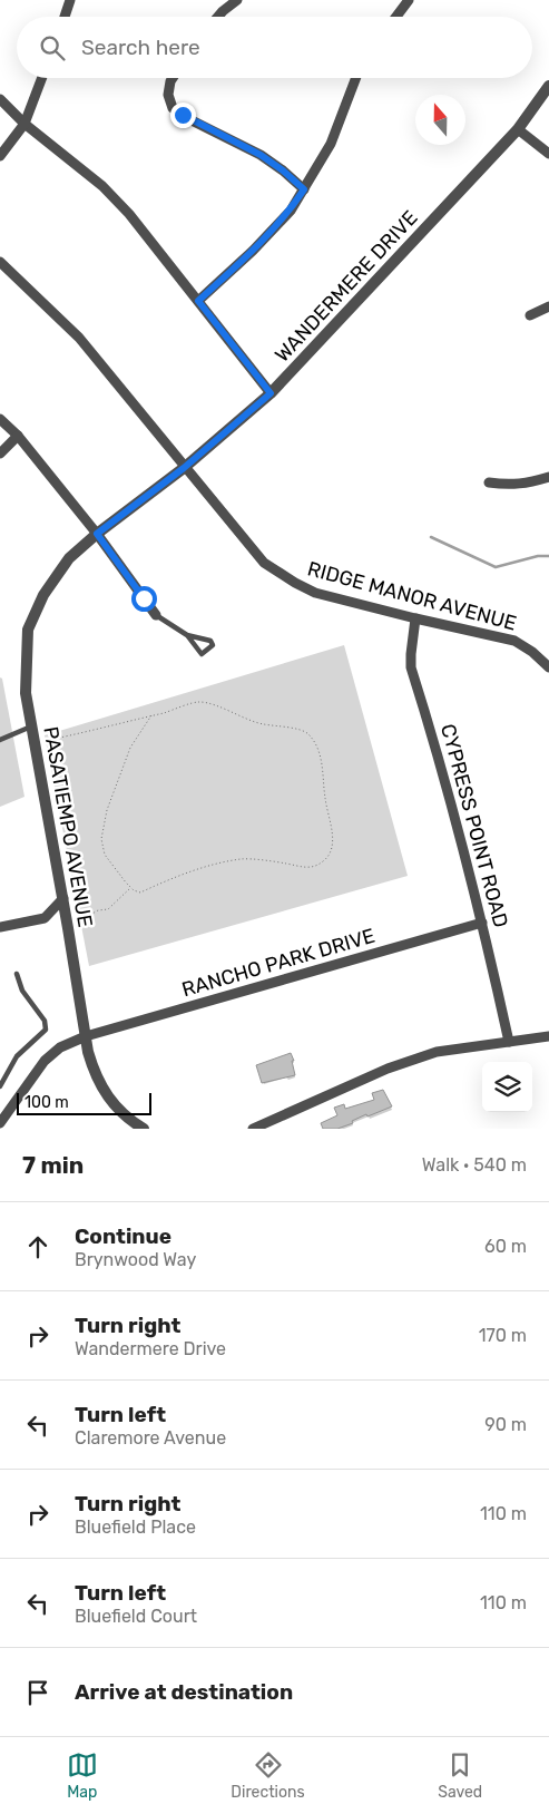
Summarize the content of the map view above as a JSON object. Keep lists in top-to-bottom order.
{
  "streets": {
    "street": [
      "WANDERMERE DRIVE",
      "RIDGE MANOR AVENUE",
      "CYPRESS POINT ROAD",
      "PASATIEMPO AVENUE",
      "RANCHO PARK DRIVE"
    ]
  },
  "crossings": [
    ["WANDERMERE DRIVE", "RIDGE MANOR AVENUE"],
    ["WANDERMERE DRIVE", "PASATIEMPO AVENUE"],
    ["RIDGE MANOR AVENUE", "CYPRESS POINT ROAD"],
    ["CYPRESS POINT ROAD", "RANCHO PARK DRIVE"],
    ["PASATIEMPO AVENUE", "RANCHO PARK DRIVE"]
  ],
  "scale_bar": "100 m",
  "north": "top",
  "page": {
    "search": "Search here",
    "scale": "100 m",
    "heading": ["7 min", "Walk · 540 m"],
    "list": [
      ["Continue", "Brynwood Way", "60 m"],
      ["Turn right", "Wandermere Drive", "170 m"],
      ["Turn left", "Claremore Avenue", "90 m"],
      ["Turn right", "Bluefield Place", "110 m"],
      ["Turn left", "Bluefield Court", "110 m"],
      "Arrive at destination"
    ],
    "nav": ["Map", "Directions", "Saved"]
  }
}
